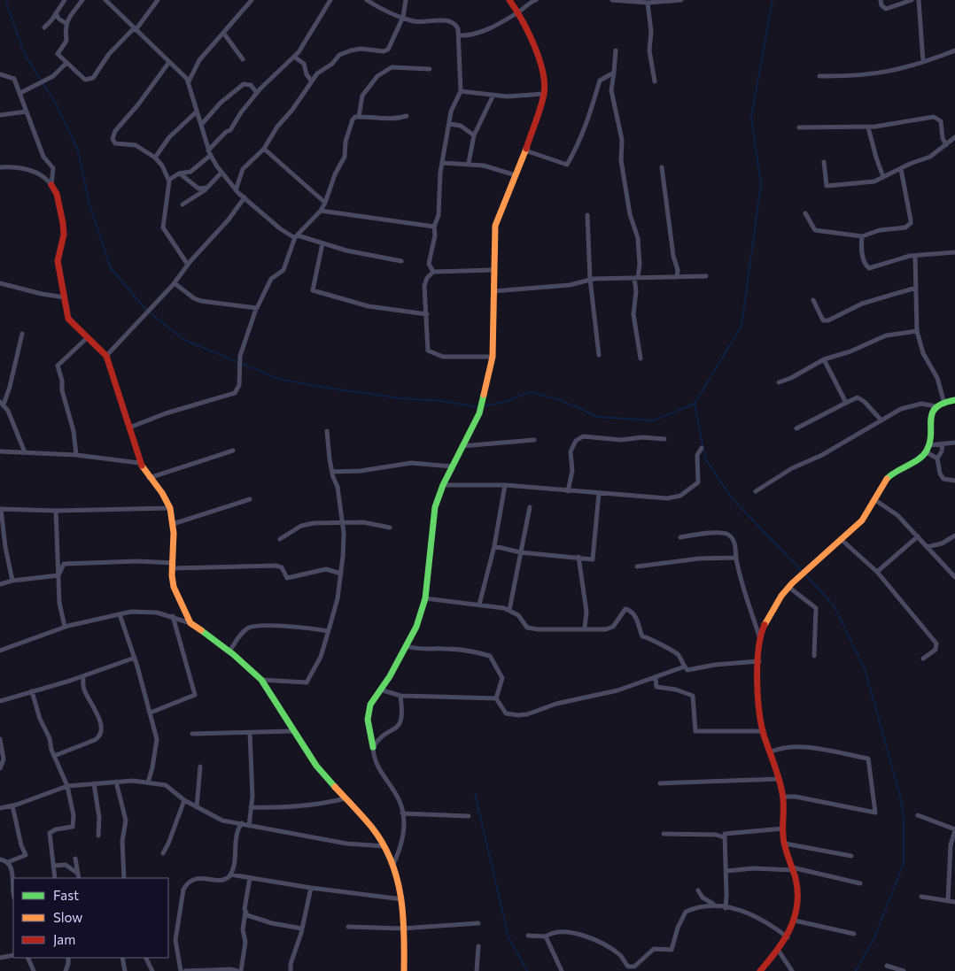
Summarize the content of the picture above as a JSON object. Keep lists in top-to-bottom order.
{
  "legend": ["Fast", "Slow", "Jam"]
}
